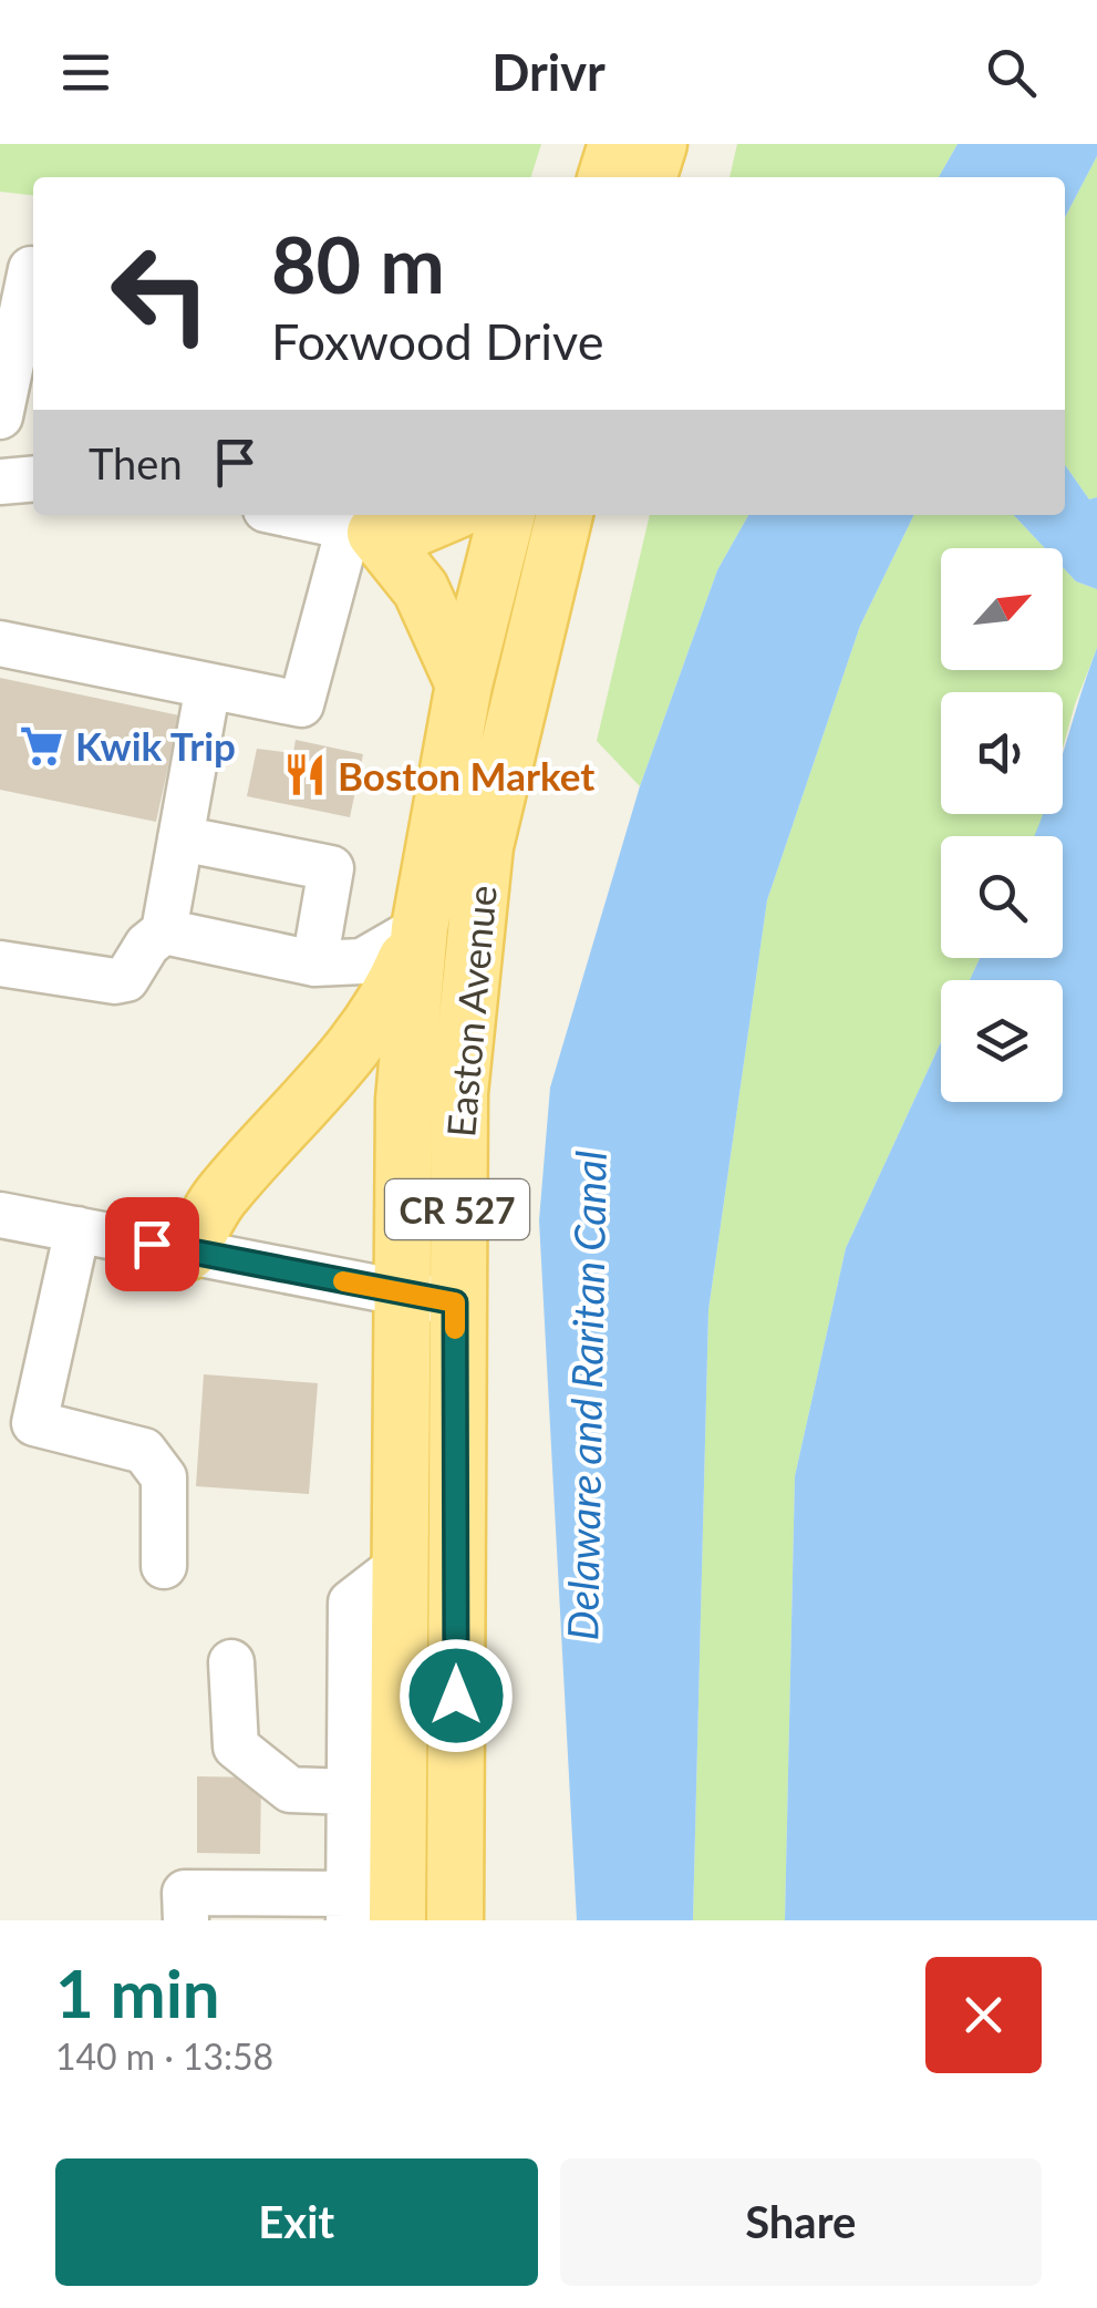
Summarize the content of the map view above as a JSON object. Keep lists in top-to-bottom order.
{
  "streets": {
    "main road": ["Easton Avenue", "CR 527"]
  },
  "water": ["Delaware and Raritan Canal"],
  "places": {
    "supermarket": ["Kwik Trip"],
    "restaurant": ["Boston Market"]
  },
  "north": "top right",
  "page": {
    "header": "Drivr",
    "turn": ["80 m", "Foxwood Drive"],
    "then": "Then",
    "heading": ["1 min", "140 m · 13:58"],
    "buttons": ["Exit", "Share"]
  }
}
